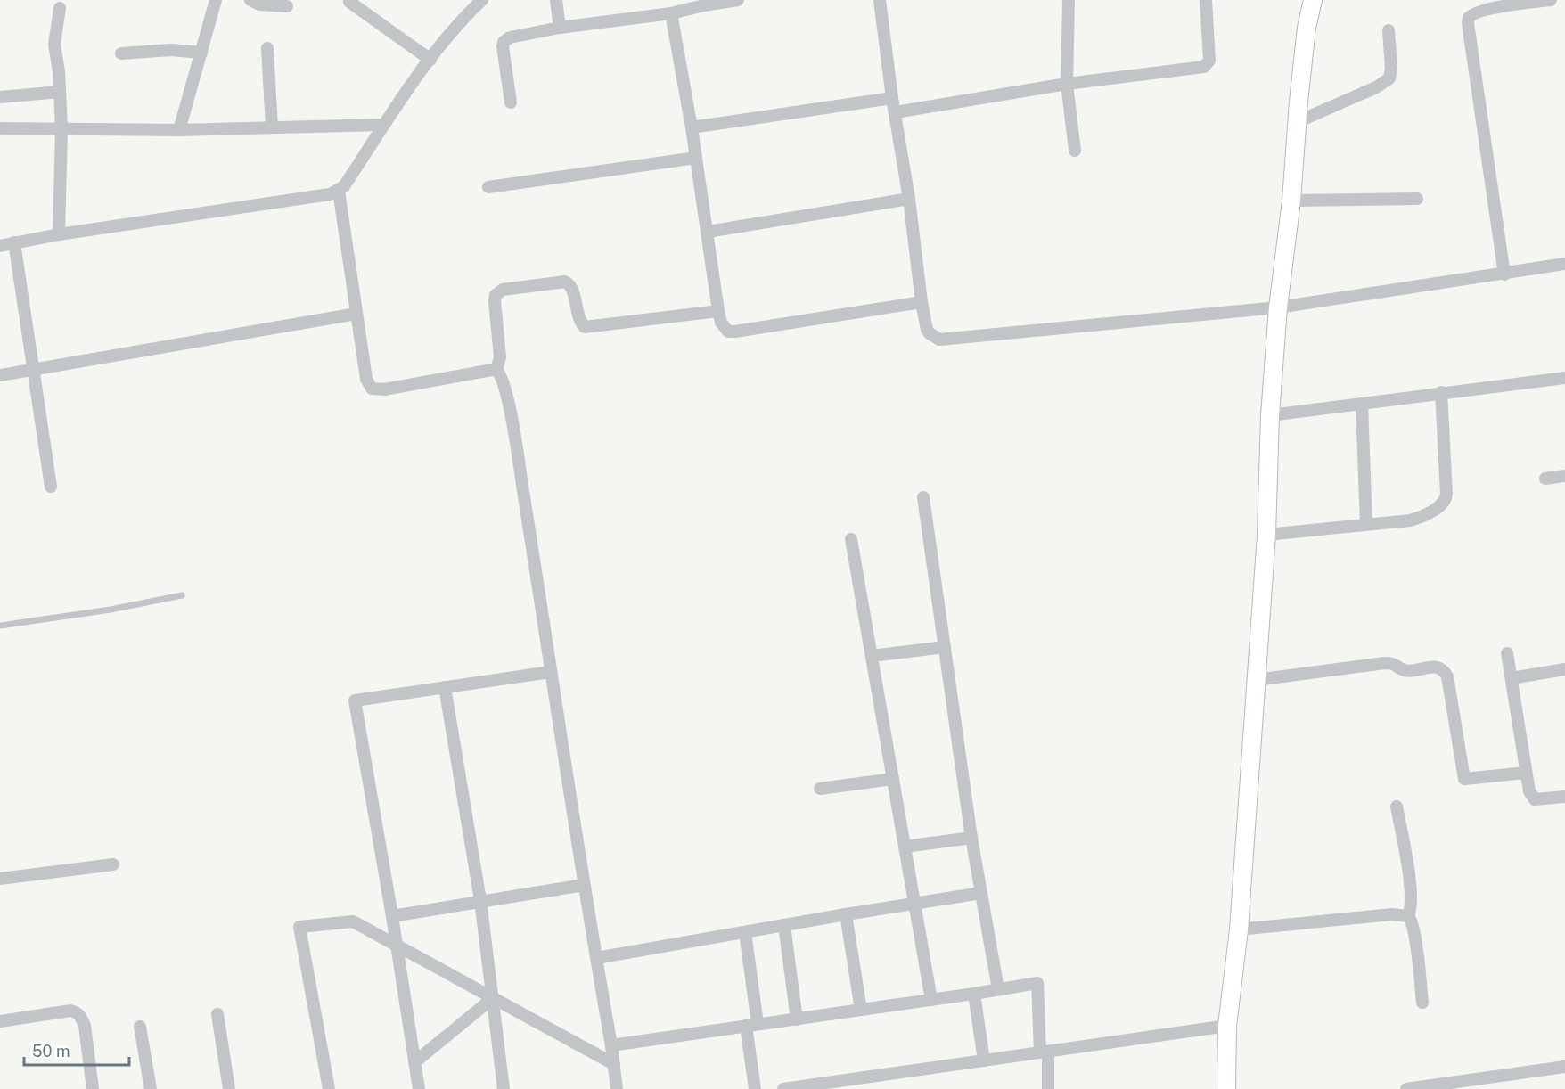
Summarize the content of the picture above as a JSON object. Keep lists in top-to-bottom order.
{
  "scale_bar": "50 m"
}
